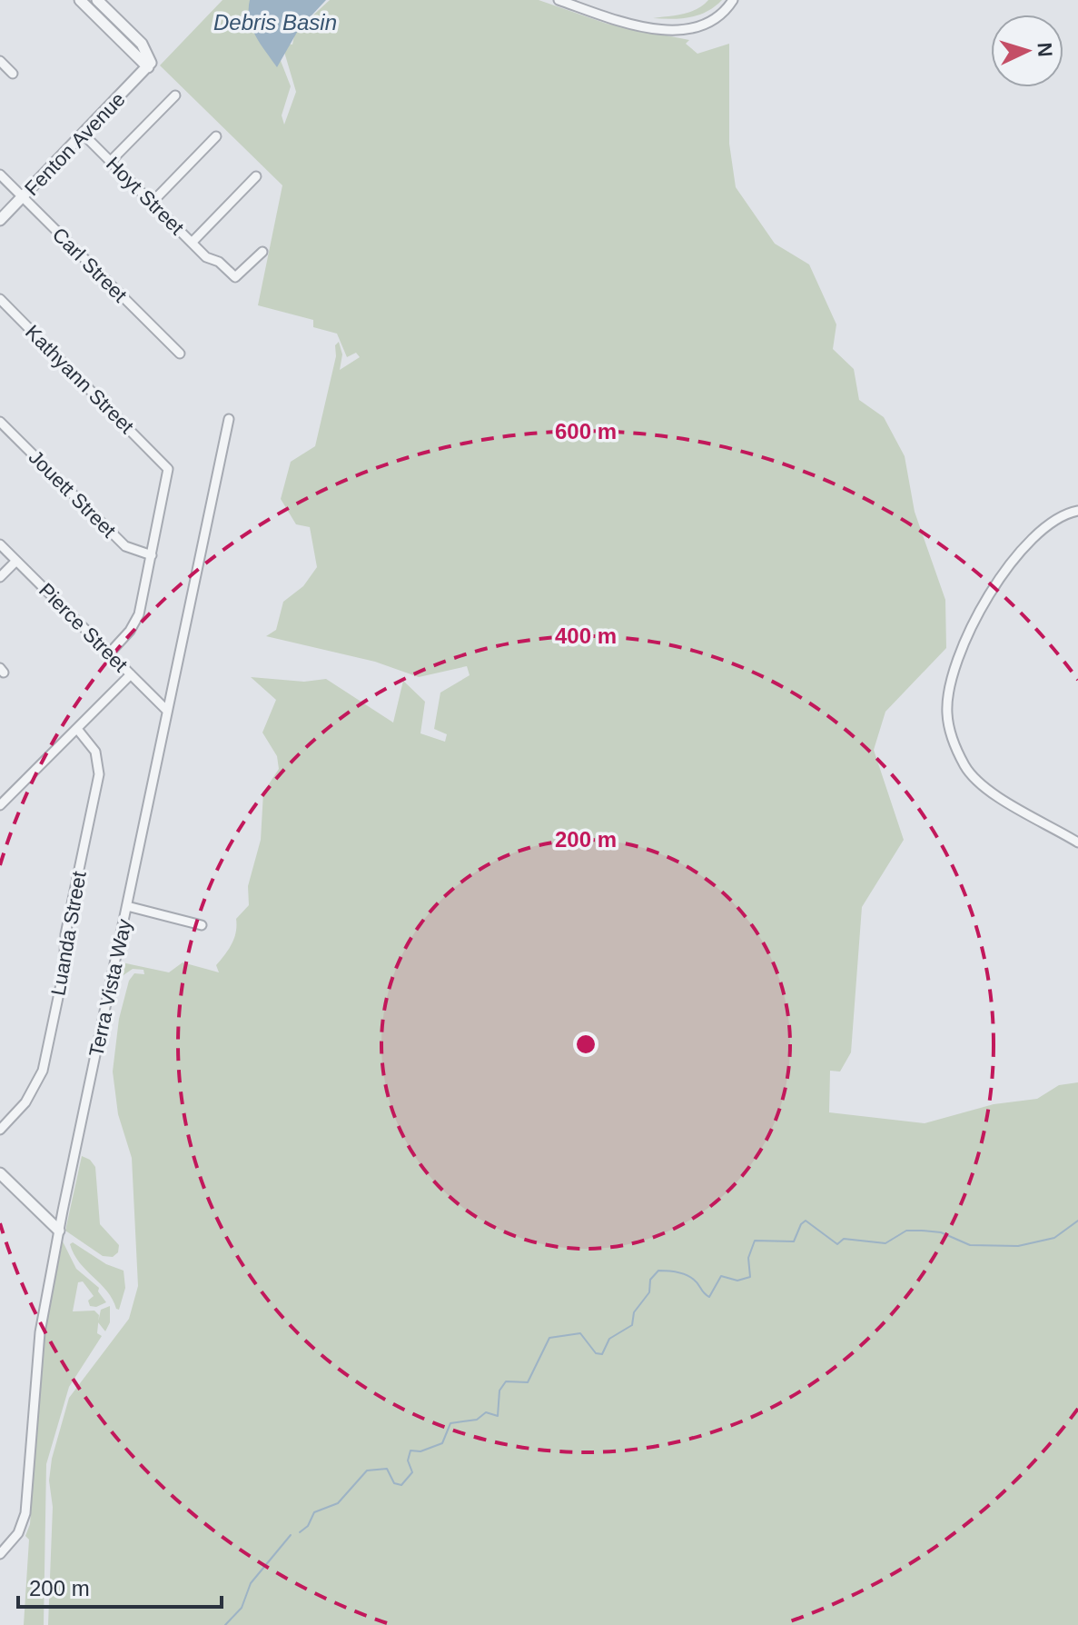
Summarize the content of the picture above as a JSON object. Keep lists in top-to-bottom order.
{
  "streets": {
    "street": [
      "Fenton Avenue",
      "Hoyt Street",
      "Carl Street",
      "Kathyann Street",
      "Jouett Street",
      "Pierce Street",
      "Luanda Street",
      "Terra Vista Way"
    ]
  },
  "crossings": [
    ["Fenton Avenue", "Hoyt Street"],
    ["Fenton Avenue", "Carl Street"],
    ["Kathyann Street", "Jouett Street"],
    ["Pierce Street", "Terra Vista Way"]
  ],
  "water": ["Debris Basin"],
  "scale_bar": "200 m",
  "north": "right",
  "rings": ["600 m", "400 m", "200 m"]
}
